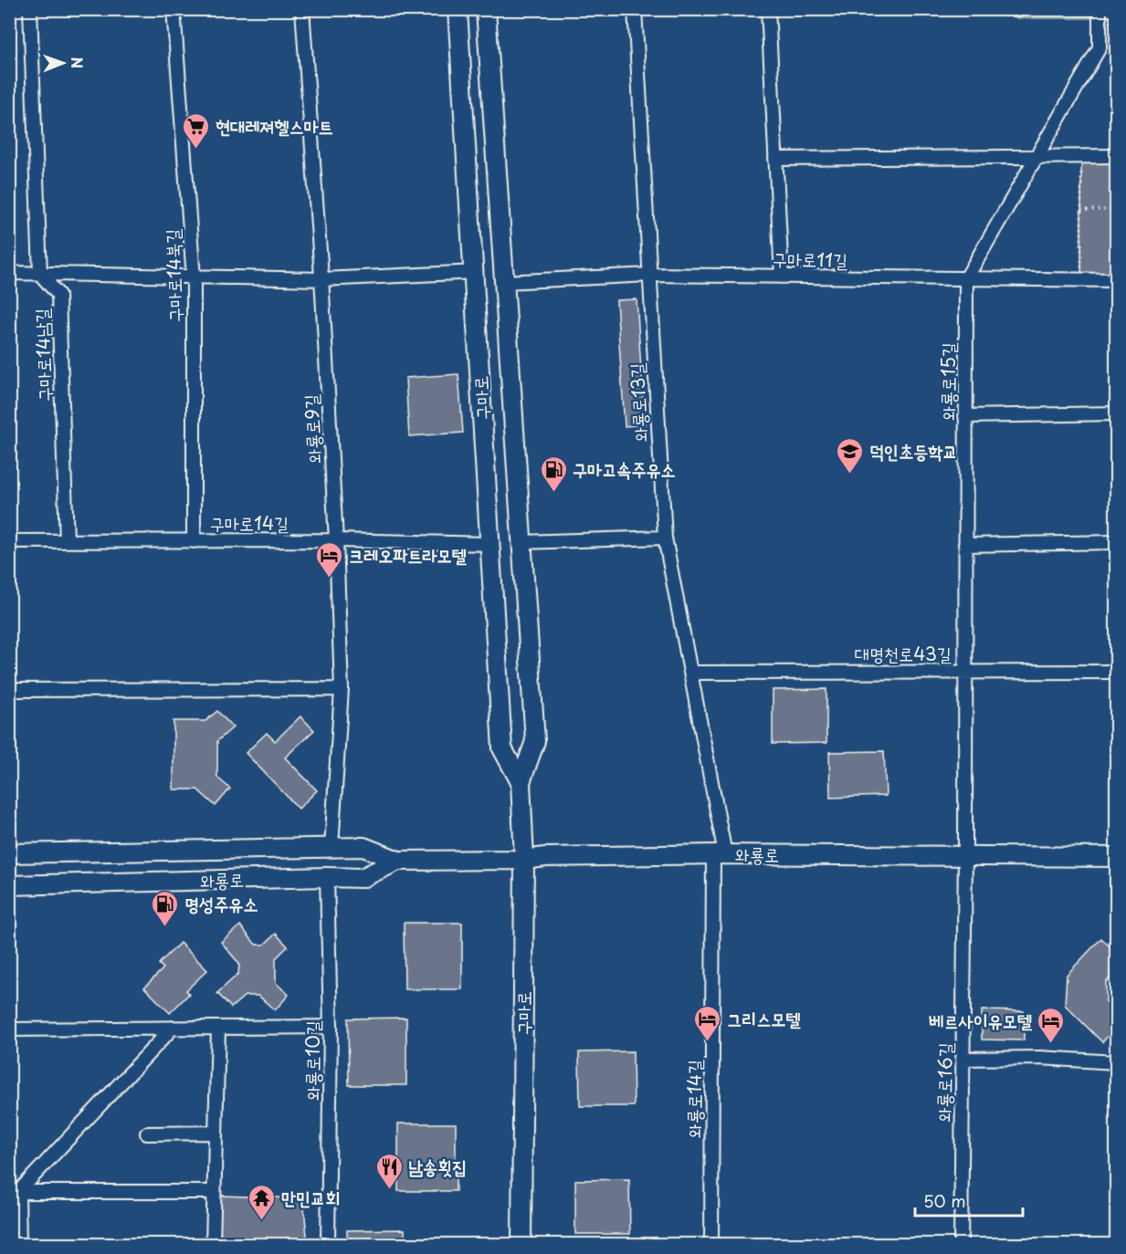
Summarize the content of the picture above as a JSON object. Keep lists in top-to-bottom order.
{
  "streets": {
    "main road": ["구마로", "와룡로"],
    "street": [
      "구마로11길",
      "구마로14북길",
      "구마로14남길",
      "와룡로15길",
      "와룡로13길",
      "와룡로9길",
      "구마로14길",
      "대명천로43길",
      "와룡로10길",
      "와룡로16길",
      "와룡로14길"
    ]
  },
  "crossings": [
    ["구마로11길", "와룡로15길"],
    ["구마로11길", "구마로"],
    ["구마로11길", "와룡로13길"],
    ["구마로14북길", "구마로14길"],
    ["구마로14남길", "구마로14길"],
    ["와룡로15길", "대명천로43길"],
    ["와룡로15길", "와룡로"],
    ["와룡로15길", "와룡로16길"],
    ["구마로", "구마로14길"],
    ["구마로", "와룡로"],
    ["와룡로13길", "대명천로43길"],
    ["와룡로13길", "와룡로"],
    ["와룡로13길", "와룡로14길"],
    ["와룡로9길", "구마로14길"],
    ["와룡로9길", "와룡로"],
    ["와룡로", "와룡로10길"],
    ["와룡로", "와룡로16길"],
    ["와룡로", "와룡로14길"]
  ],
  "places": {
    "supermarket": ["현대레져헬스마트"],
    "school or university": ["덕인초등학교"],
    "fuel station": ["구마고속주유소", "명성주유소"],
    "hotel": ["크레오파트라모텔", "그리스모텔", "베르사이유모텔"],
    "restaurant": ["남송횟집"],
    "temple": ["만민교회"]
  },
  "scale_bar": "50 m",
  "north": "right"
}
